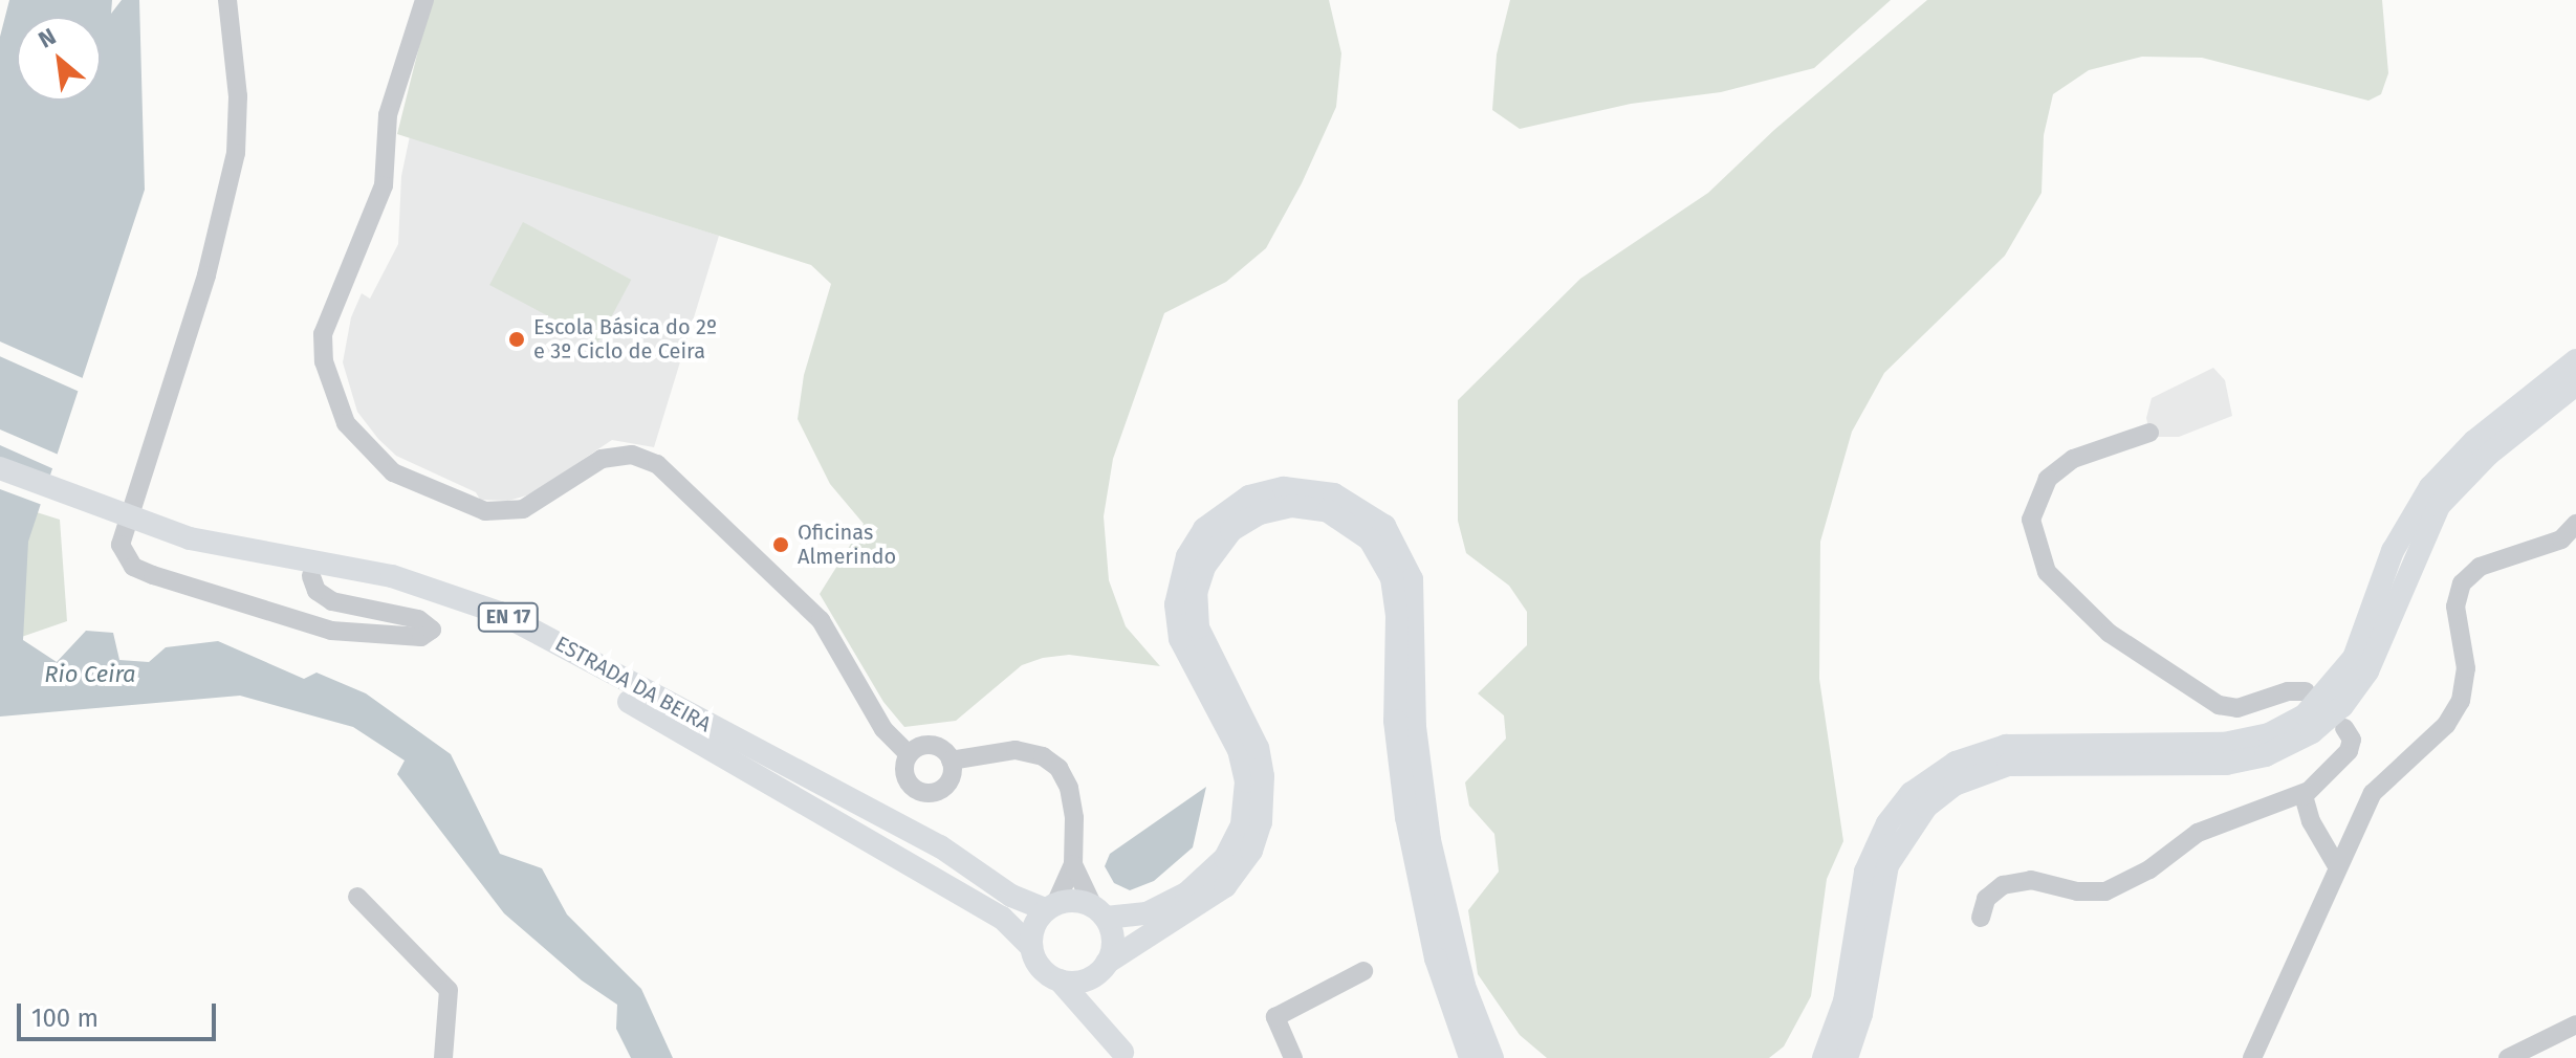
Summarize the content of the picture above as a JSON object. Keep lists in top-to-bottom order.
{
  "streets": {
    "main road": ["EN 17", "ESTRADA DA BEIRA"]
  },
  "water": ["Rio Ceira"],
  "places": ["Escola Básica do 2º e 3º Ciclo de Ceira", "Oficinas Almerindo"],
  "scale_bar": "100 m",
  "north": "top left"
}
